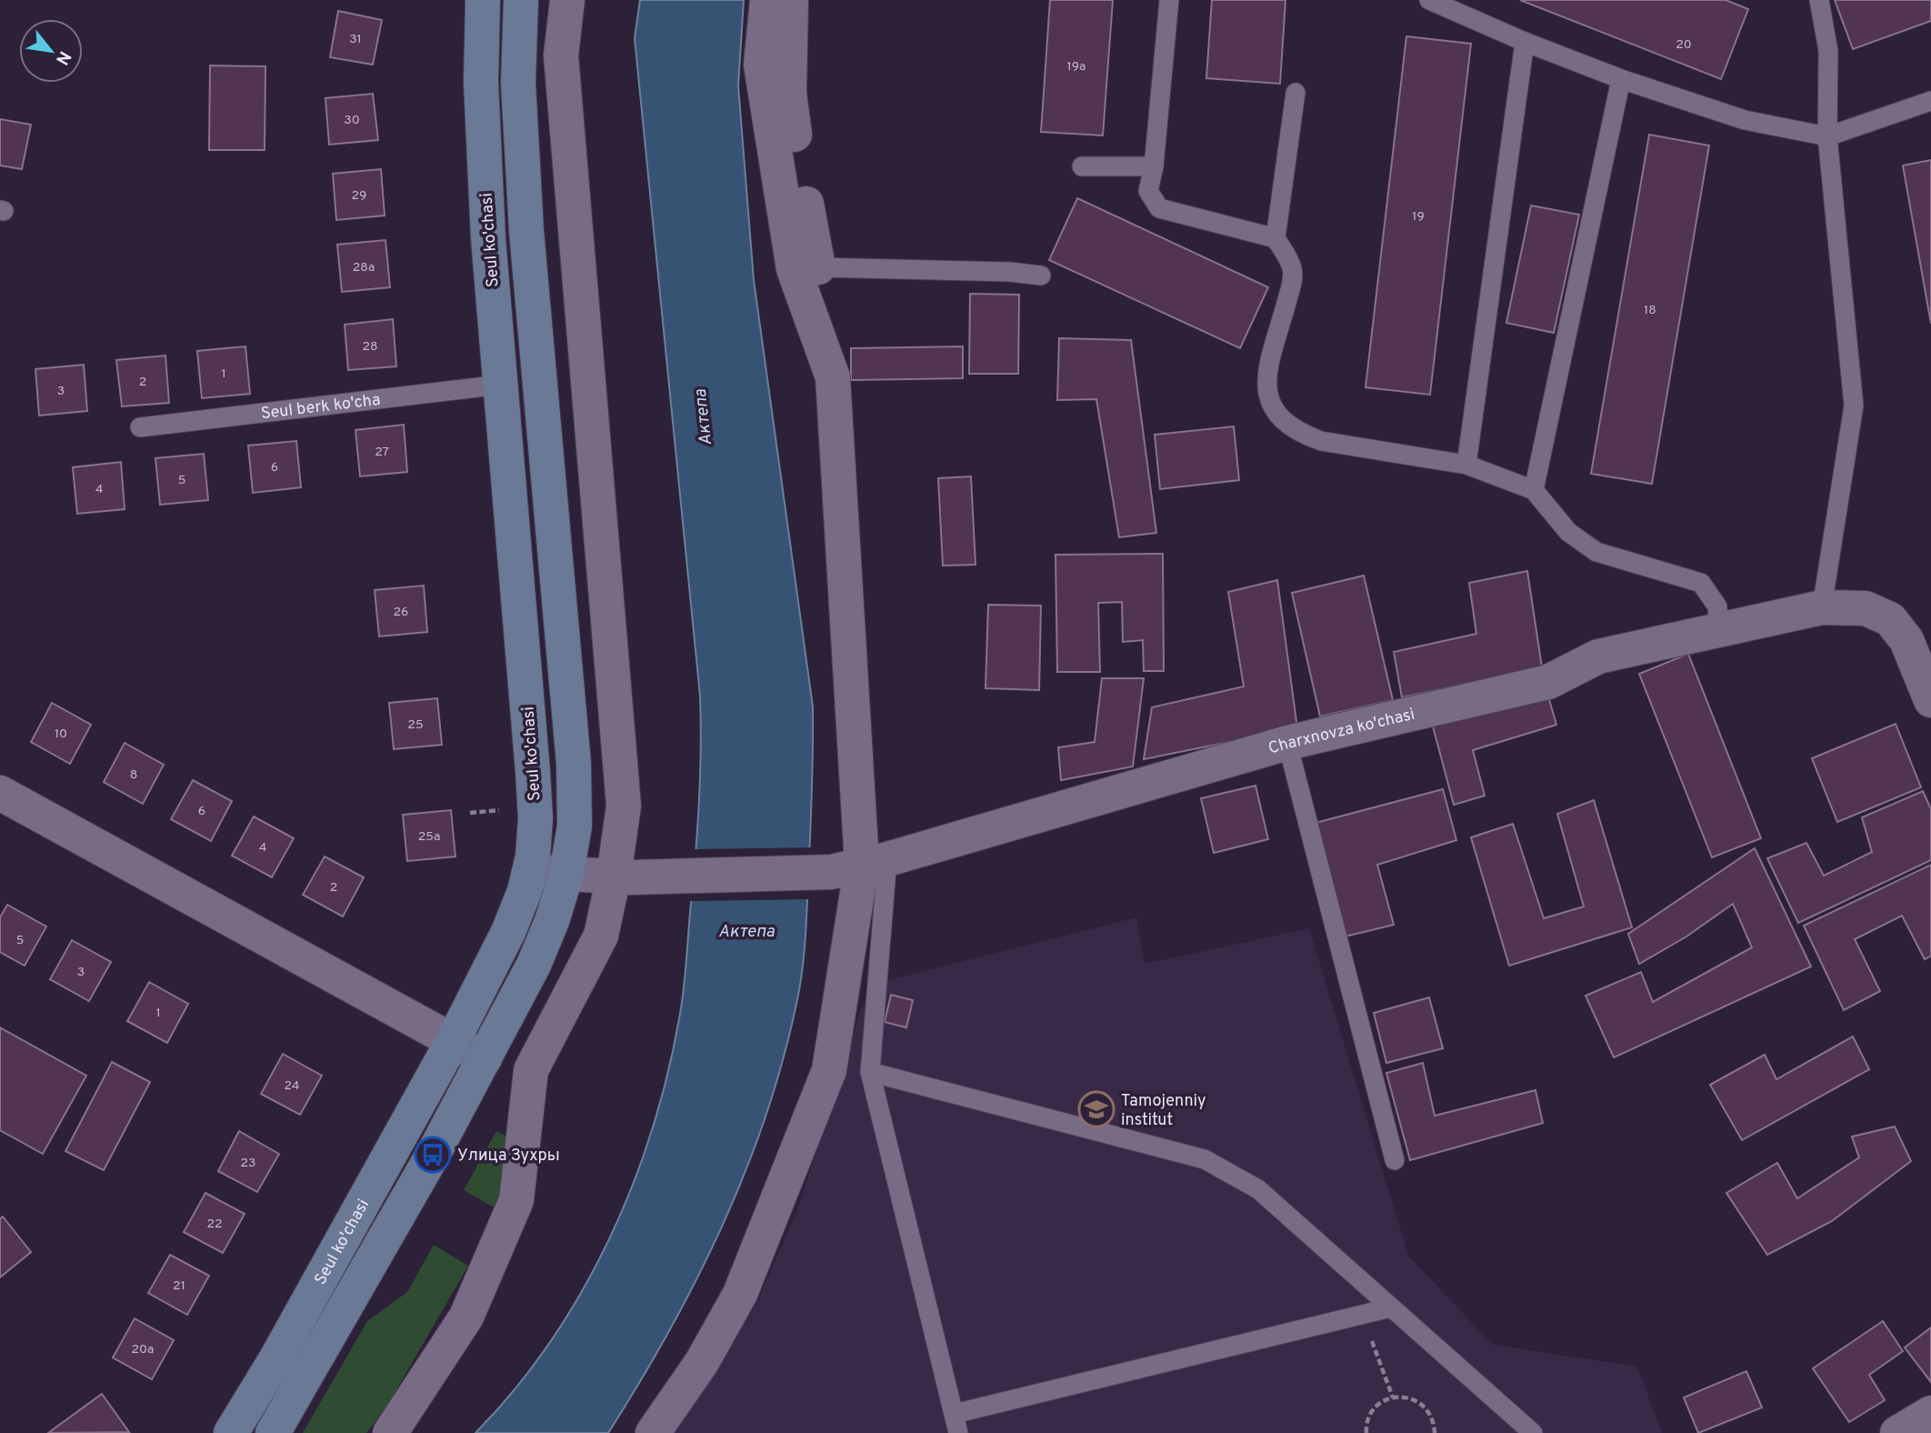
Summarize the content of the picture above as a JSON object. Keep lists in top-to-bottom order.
{
  "streets": {
    "main road": ["Seul ko'chasi"],
    "street": ["Charxnovza ko'chasi"],
    "lane": ["Seul berk ko'cha"]
  },
  "crossings": [
    ["Seul ko'chasi", "Seul berk ko'cha"],
    ["Seul ko'chasi", "Charxnovza ko'chasi"]
  ],
  "water": ["Актепа"],
  "places": {
    "school or university": ["Tamojenniy institut"],
    "bus stop": ["Улица Зухры"]
  },
  "house_numbers": [
    "31",
    "20",
    "19а",
    "30",
    "29",
    "19",
    "28a",
    "18",
    "28",
    "1",
    "2",
    "3",
    "27",
    "6",
    "5",
    "4",
    "26",
    "25",
    "10",
    "8",
    "6",
    "25a",
    "4",
    "2",
    "5",
    "3",
    "1",
    "24",
    "23",
    "22",
    "21",
    "20a"
  ],
  "north": "bottom right"
}
